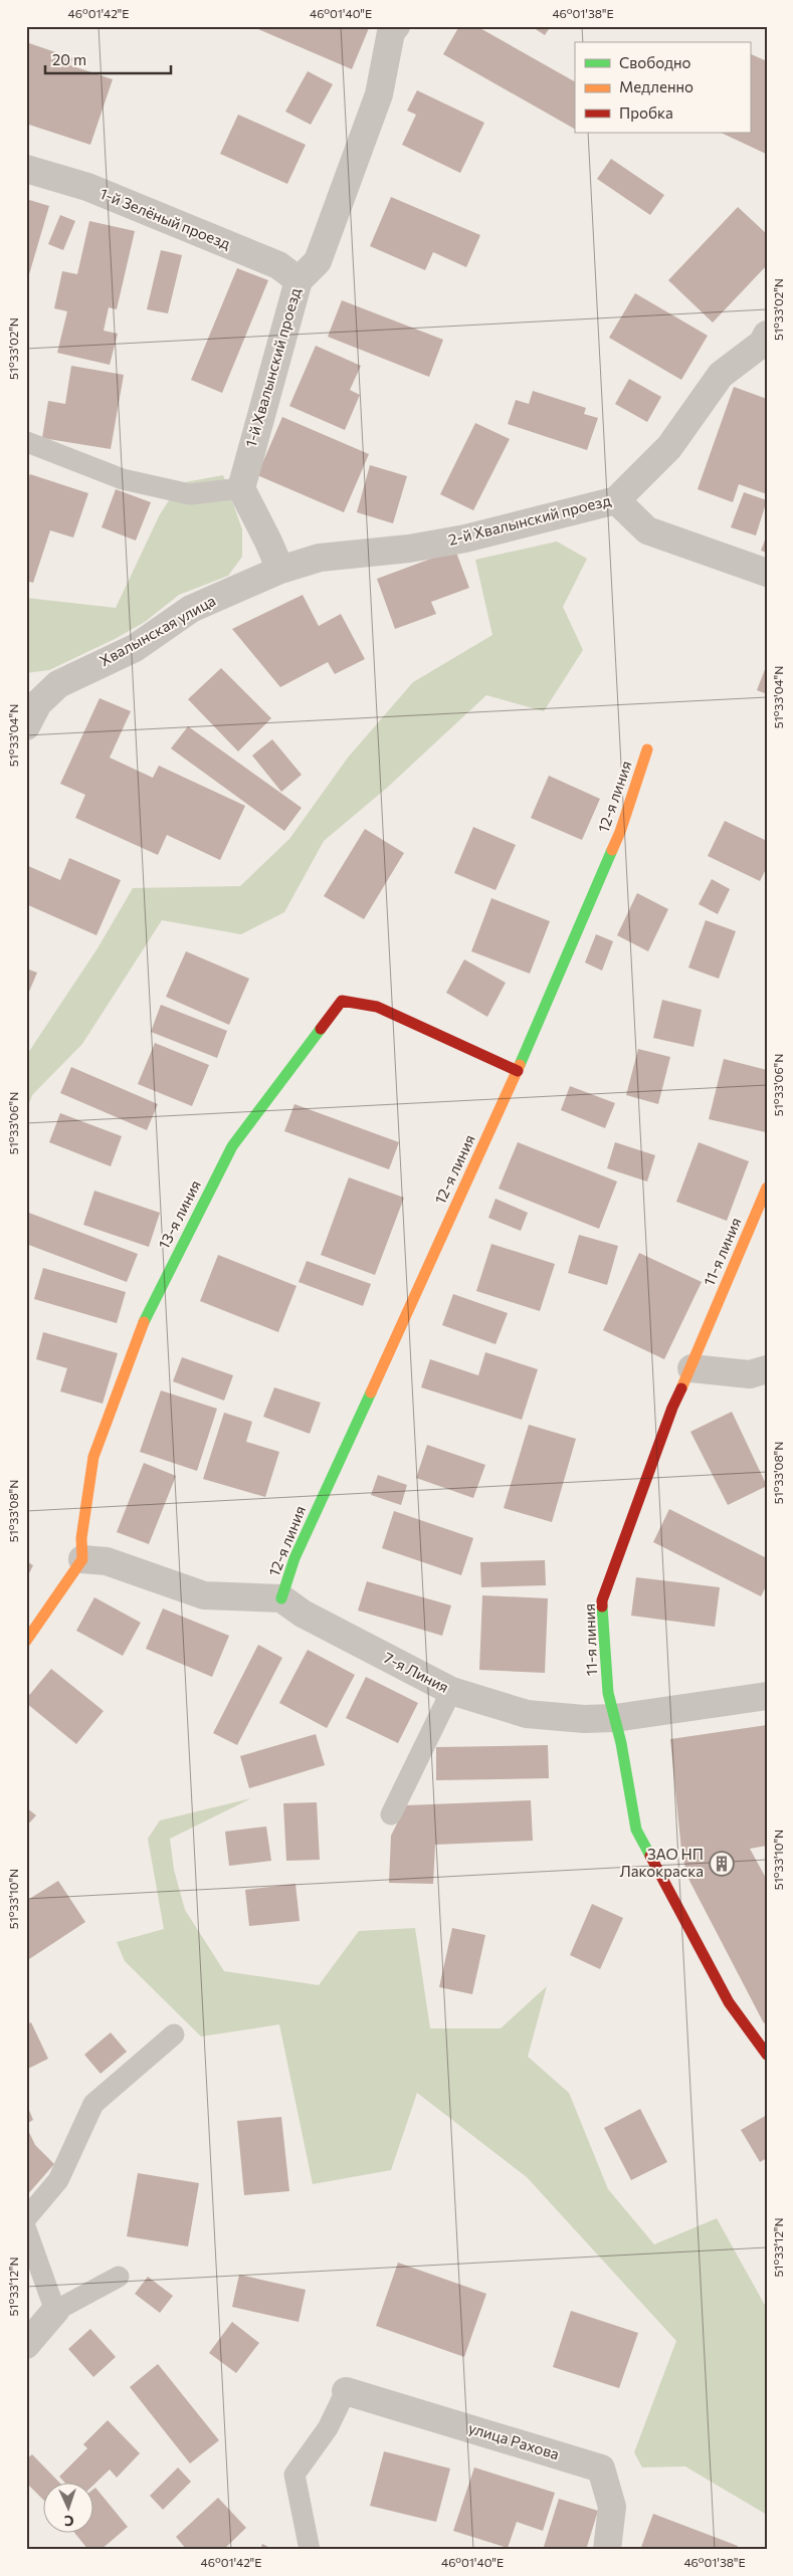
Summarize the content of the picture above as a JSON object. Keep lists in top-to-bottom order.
{
  "streets": {
    "street": [
      "1-й Зелёный проезд",
      "1-й Хвалынский проезд",
      "2-й Хвалынский проезд",
      "Хвалынская улица",
      "12-я линия",
      "13-я линия",
      "11-я линия",
      "7-я Линия",
      "улица Рахова"
    ]
  },
  "crossings": [
    ["1-й Зелёный проезд", "1-й Хвалынский проезд"],
    ["2-й Хвалынский проезд", "Хвалынская улица"],
    ["12-я линия", "13-я линия"],
    ["12-я линия", "7-я Линия"],
    ["11-я линия", "7-я Линия"]
  ],
  "places": {
    "building": ["ЗАО НП Лакокраска"]
  },
  "legend": ["Свободно", "Медленно", "Пробка"],
  "scale_bar": "20 m",
  "north": "bottom",
  "coordinates": [
    "46°01'42\"E",
    "46°01'40\"E",
    "46°01'38\"E",
    "51°33'02\"N",
    "51°33'04\"N",
    "51°33'06\"N",
    "51°33'08\"N",
    "51°33'10\"N",
    "51°33'12\"N"
  ]
}
